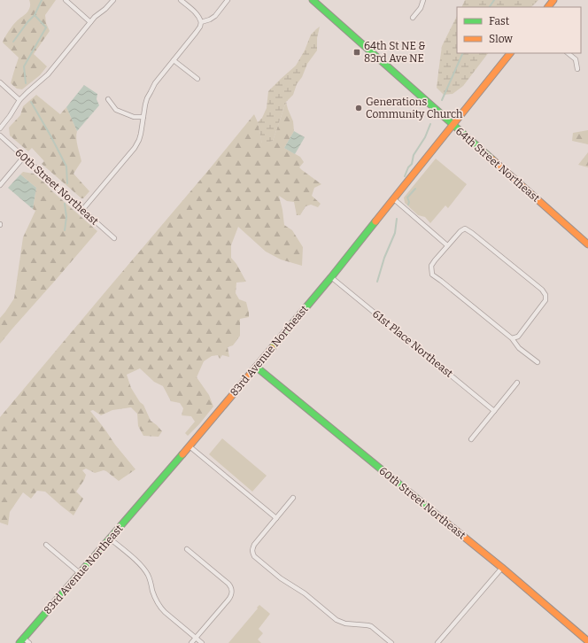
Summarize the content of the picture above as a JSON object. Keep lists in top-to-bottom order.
{
  "streets": {
    "street": [
      "64th Street Northeast",
      "60th Street Northeast",
      "61st Place Northeast",
      "83rd Avenue Northeast"
    ]
  },
  "crossings": [
    ["64th Street Northeast", "83rd Avenue Northeast"],
    ["60th Street Northeast", "83rd Avenue Northeast"],
    ["61st Place Northeast", "83rd Avenue Northeast"]
  ],
  "places": {
    "transit": ["64th St NE & 83rd Ave NE"],
    "other": ["Generations Community Church"]
  },
  "legend": ["Fast", "Slow"]
}
